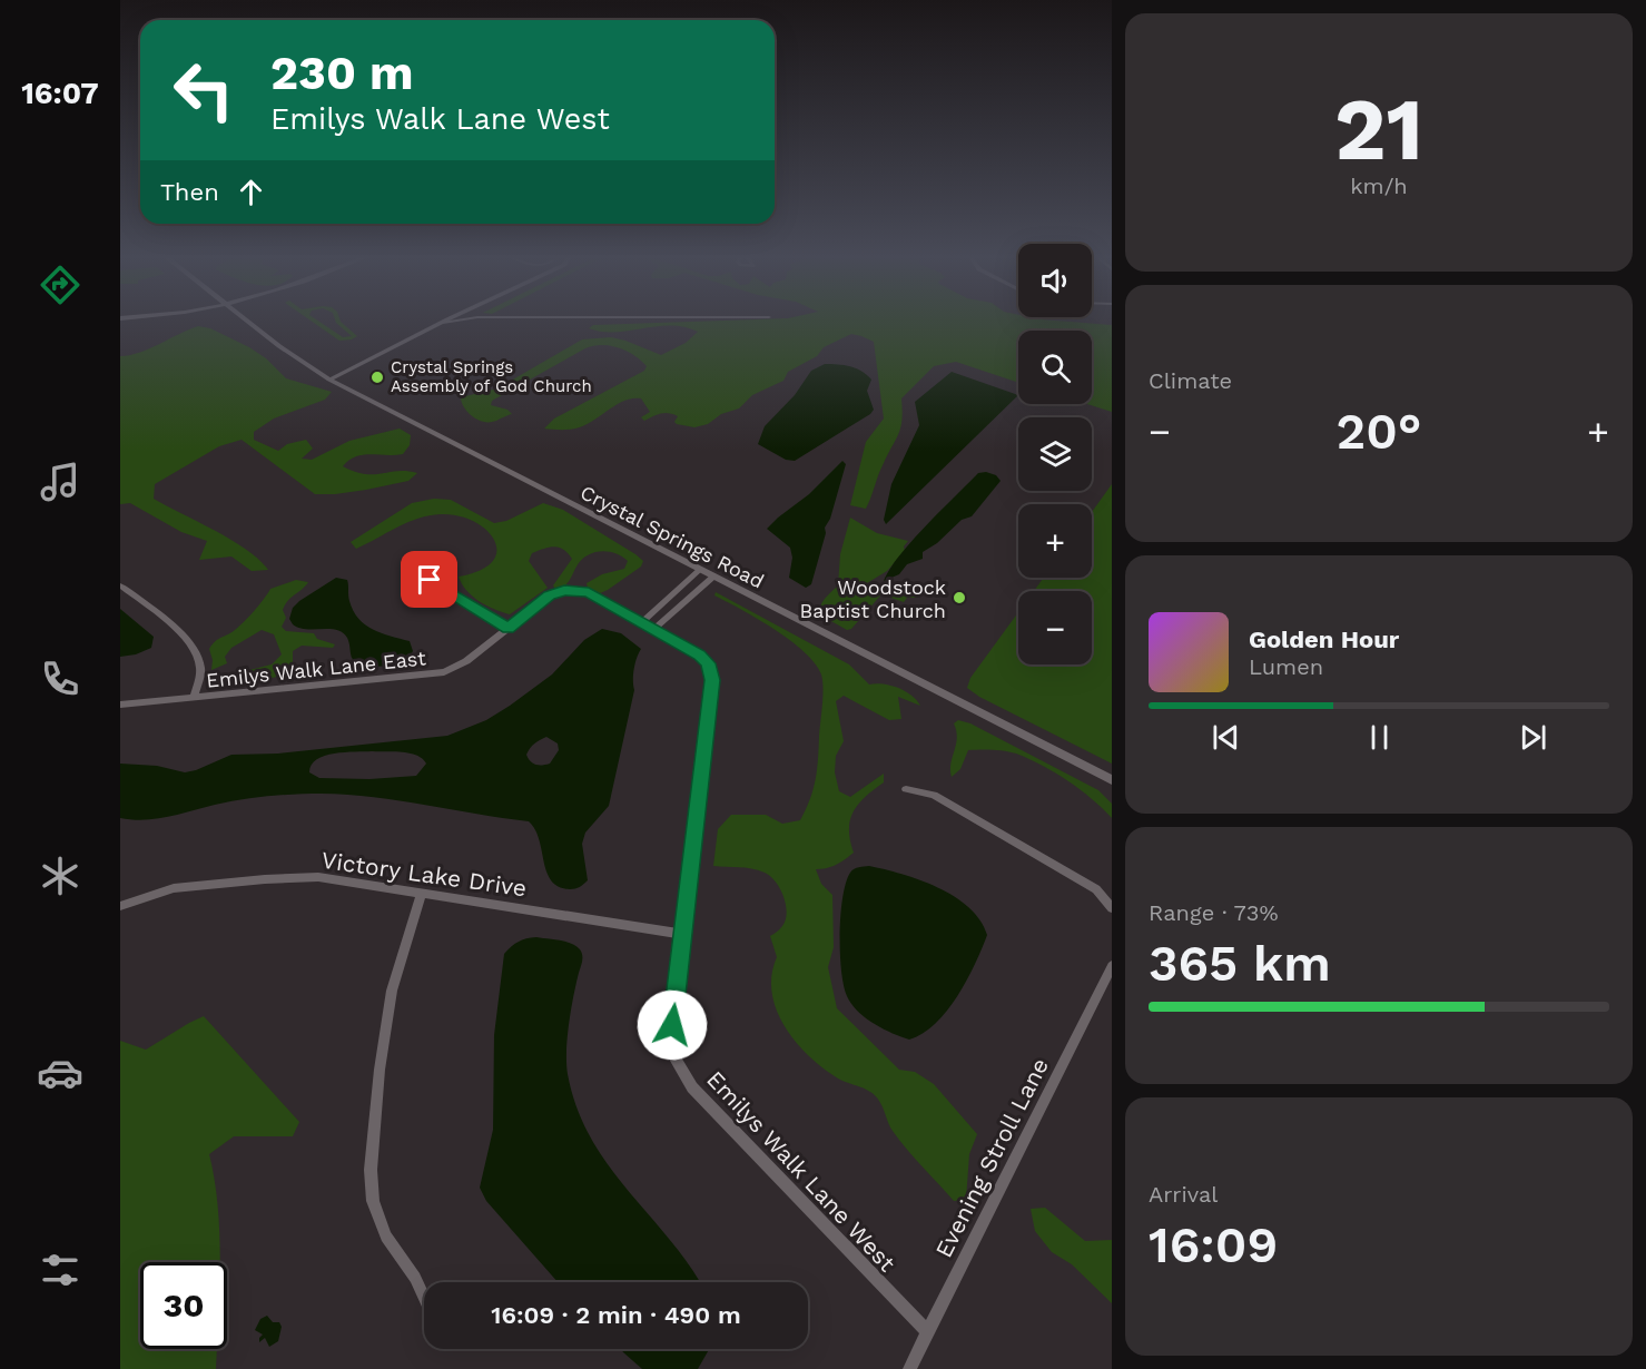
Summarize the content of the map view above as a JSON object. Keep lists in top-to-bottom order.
{
  "streets": {
    "street": [
      "Crystal Springs Road",
      "Emilys Walk Lane East",
      "Victory Lake Drive",
      "Evening Stroll Lane",
      "Emilys Walk Lane West"
    ]
  },
  "crossings": [
    ["Emilys Walk Lane East", "Emilys Walk Lane West"],
    ["Victory Lake Drive", "Emilys Walk Lane West"],
    ["Evening Stroll Lane", "Emilys Walk Lane West"]
  ],
  "places": ["Crystal Springs Assembly of God Church", "Woodstock Baptist Church"],
  "page": {
    "tabs": "16:07",
    "tile": [
      ["21", "km/h"],
      "Climate",
      ["Range · 73%", "365 km"],
      ["Arrival", "16:09"]
    ],
    "turn": ["230 m", "Emilys Walk Lane West"],
    "then": "Then",
    "map_buttons": ["+", "−"],
    "heat": ["−", "20°", "+"],
    "song": ["Golden Hour", "Lumen"],
    "limit": "30",
    "trip": "16:09 · 2 min · 490 m"
  }
}
